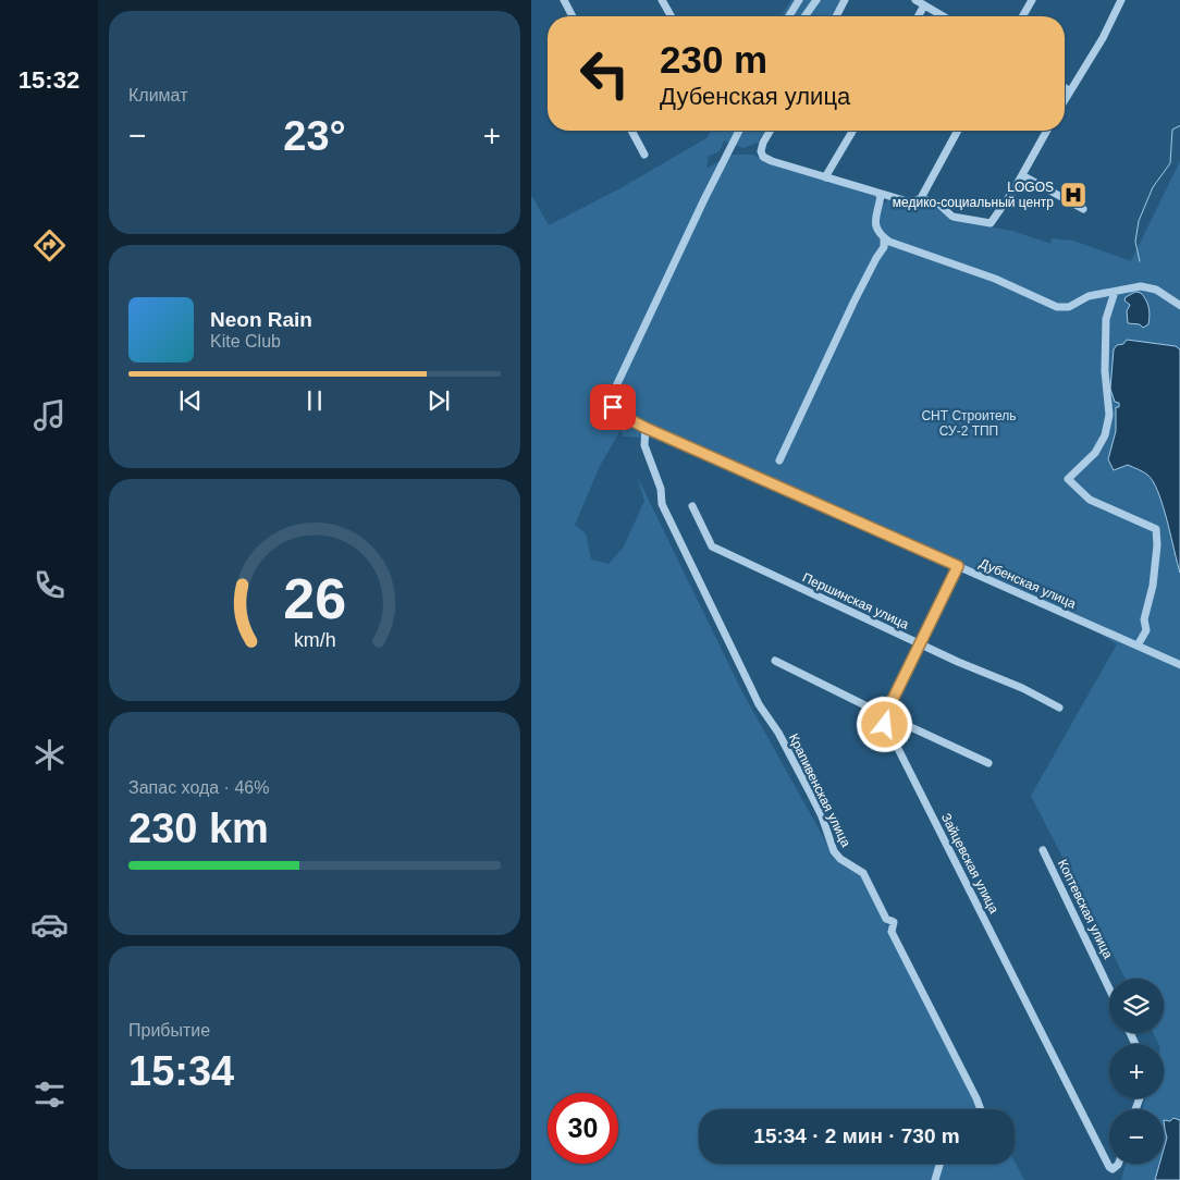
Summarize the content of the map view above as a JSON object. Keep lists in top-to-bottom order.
{
  "streets": {
    "street": [
      "Дубенская улица",
      "Першинская улица",
      "Крапивенская улица",
      "Зайцевская улица",
      "Коптевская улица"
    ]
  },
  "crossings": [
    ["Дубенская улица", "Крапивенская улица"]
  ],
  "parks": ["СНТ Строитель СУ-2 ТПП"],
  "places": {
    "hospital": ["LOGOS медико-социальный центр"]
  },
  "page": {
    "tabs": "15:32",
    "tile": [
      "Климат",
      ["Запас хода · 46%", "230 km"],
      ["Прибытие", "15:34"]
    ],
    "turn": ["230 m", "Дубенская улица"],
    "heat": ["−", "23°", "+"],
    "song": ["Neon Rain", "Kite Club"],
    "map_buttons": ["+", "−"],
    "limit": "30",
    "trip": "15:34 · 2 мин · 730 m",
    "gauge": ["26", "km/h"]
  }
}
